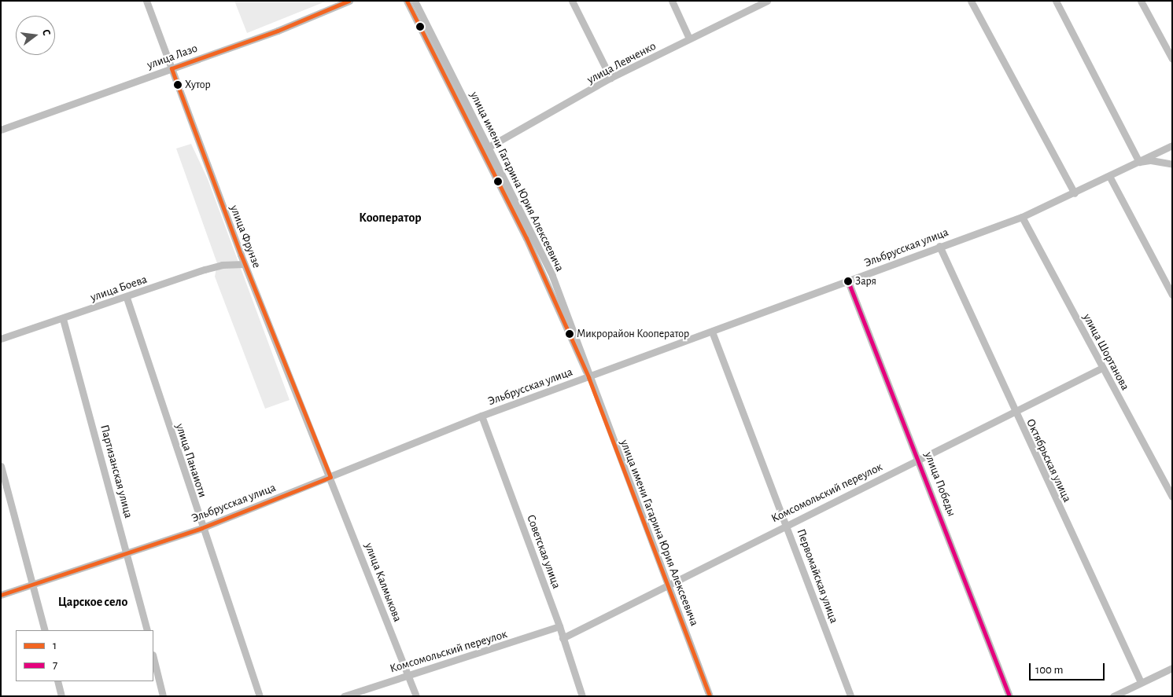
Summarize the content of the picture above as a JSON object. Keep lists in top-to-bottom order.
{
  "streets": {
    "street": [
      "улица Лазо",
      "улица Левченко",
      "улица имени Гагарина Юрия Алексеевича",
      "улица Фрунзе",
      "Эльбрусская улица",
      "улица Боева",
      "улица Шортанова",
      "улица Панаиоти",
      "Октябрьская улица",
      "Партизанская улица",
      "улица Победы",
      "Комсомольский переулок",
      "Советская улица",
      "Первомайская улица",
      "улица Калмыкова"
    ]
  },
  "crossings": [
    ["улица Лазо", "улица Фрунзе"],
    ["улица Левченко", "улица имени Гагарина Юрия Алексеевича"],
    ["улица имени Гагарина Юрия Алексеевича", "Эльбрусская улица"],
    ["улица имени Гагарина Юрия Алексеевича", "Комсомольский переулок"],
    ["улица Фрунзе", "Эльбрусская улица"],
    ["улица Фрунзе", "улица Боева"],
    ["улица Фрунзе", "улица Калмыкова"],
    ["Эльбрусская улица", "улица Шортанова"],
    ["Эльбрусская улица", "улица Панаиоти"],
    ["Эльбрусская улица", "Октябрьская улица"],
    ["Эльбрусская улица", "Партизанская улица"],
    ["Эльбрусская улица", "улица Победы"],
    ["Эльбрусская улица", "Советская улица"],
    ["Эльбрусская улица", "Первомайская улица"],
    ["Эльбрусская улица", "улица Калмыкова"],
    ["улица Боева", "улица Панаиоти"],
    ["улица Боева", "Партизанская улица"],
    ["улица Шортанова", "Комсомольский переулок"],
    ["Октябрьская улица", "Комсомольский переулок"],
    ["улица Победы", "Комсомольский переулок"],
    ["Комсомольский переулок", "Советская улица"],
    ["Комсомольский переулок", "Первомайская улица"],
    ["Комсомольский переулок", "улица Калмыкова"]
  ],
  "districts": ["Кооператор", "Царское село"],
  "places": ["Хутор", "Заря", "Микрорайон Кооператор"],
  "lines": ["transit line 1", "transit line 7"],
  "legend": ["1", "7"],
  "scale_bar": "100 m",
  "north": "right"
}
